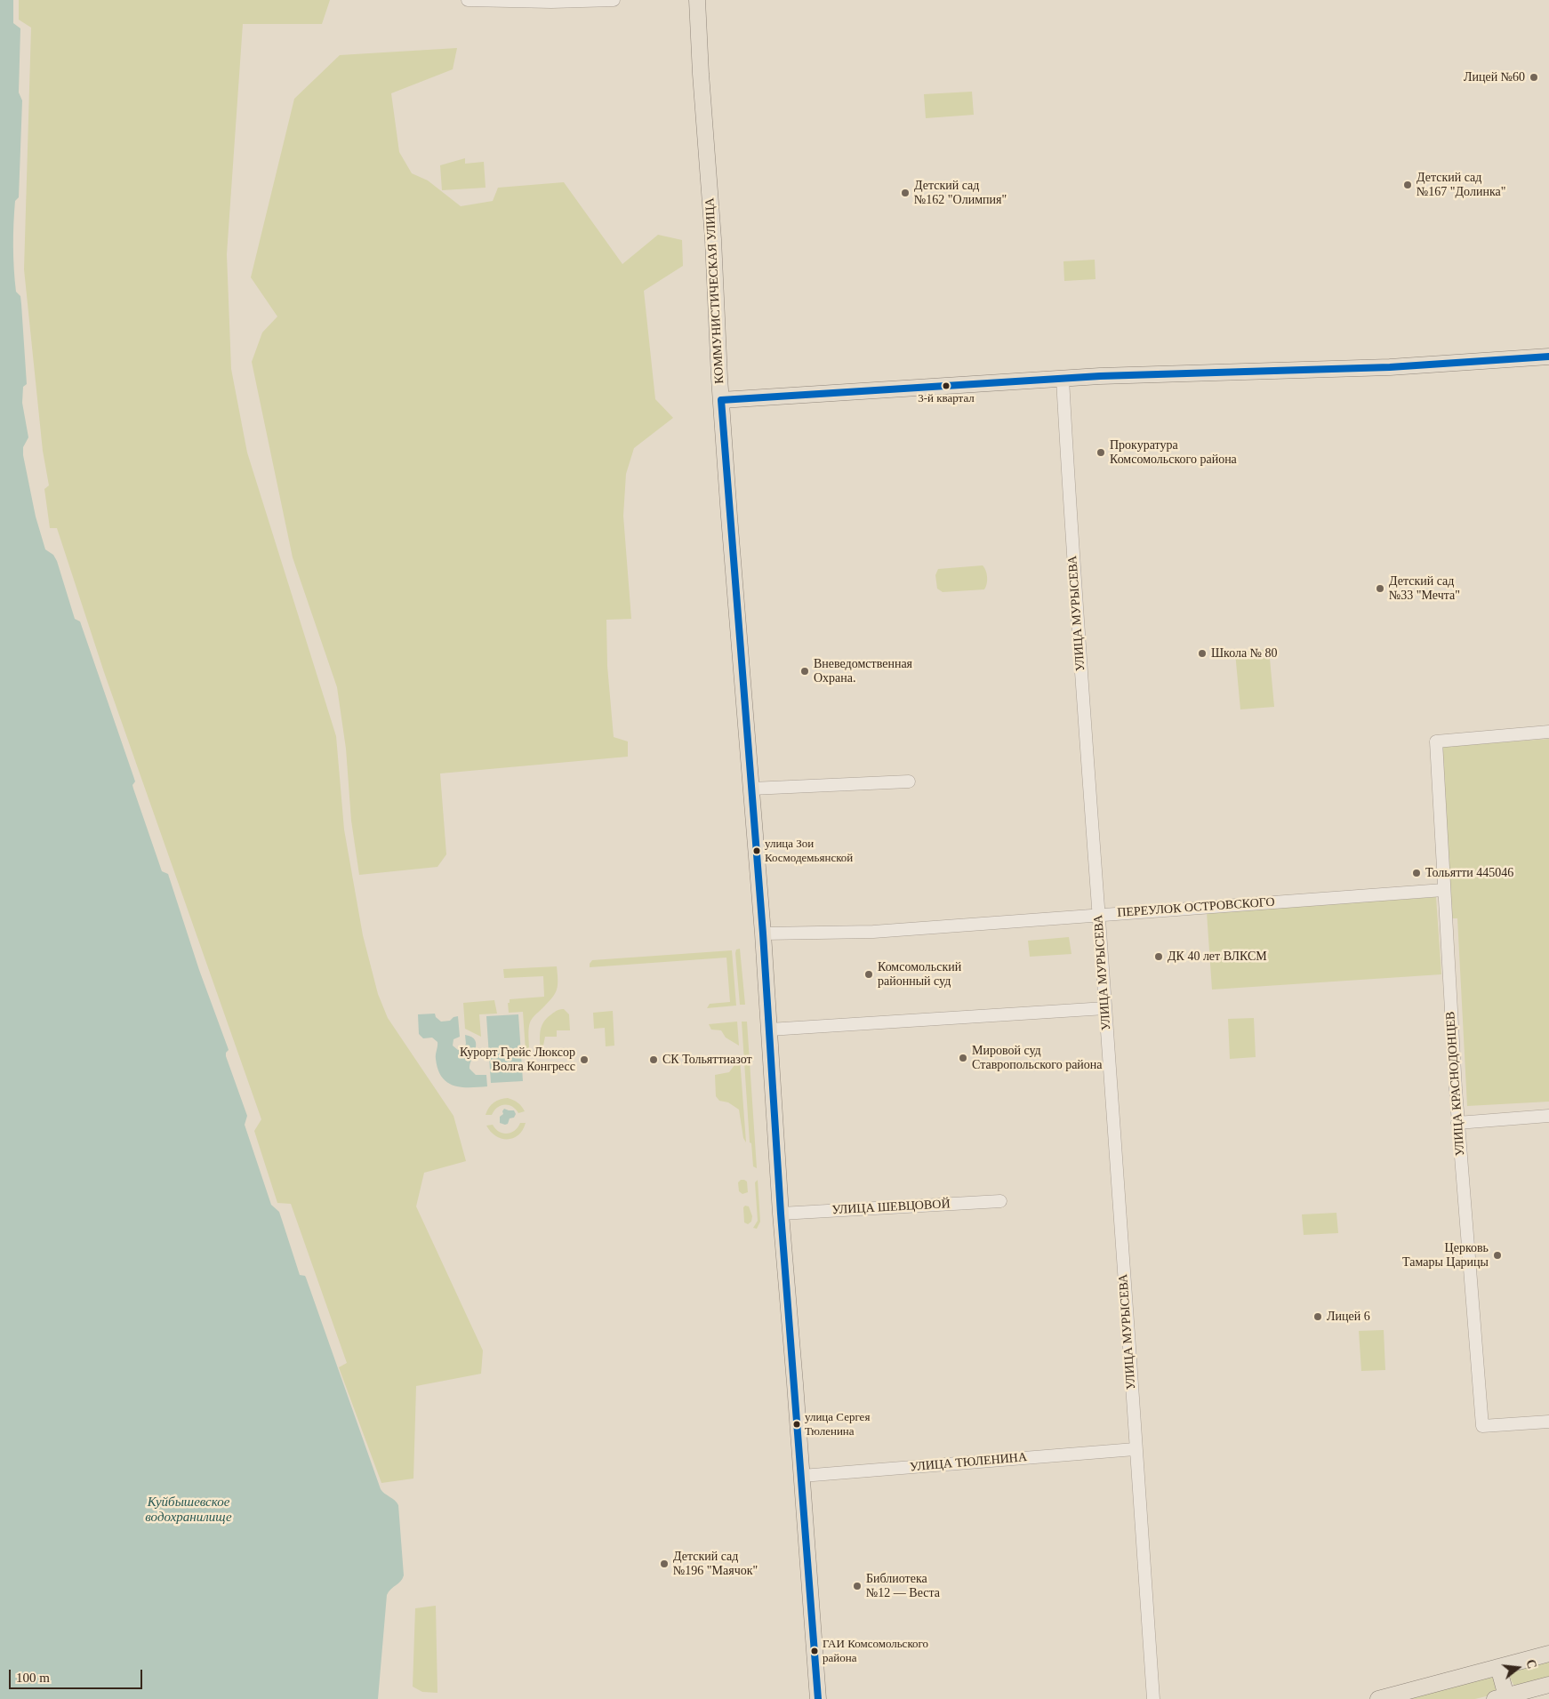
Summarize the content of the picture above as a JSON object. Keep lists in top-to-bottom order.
{
  "streets": {
    "main road": ["КОММУНИСТИЧЕСКАЯ УЛИЦА"],
    "street": [
      "УЛИЦА МУРЫСЕВА",
      "ПЕРЕУЛОК ОСТРОВСКОГО",
      "УЛИЦА КРАСНОДОНЦЕВ",
      "УЛИЦА ШЕВЦОВОЙ",
      "УЛИЦА ТЮЛЕНИНА"
    ]
  },
  "crossings": [
    ["КОММУНИСТИЧЕСКАЯ УЛИЦА", "ПЕРЕУЛОК ОСТРОВСКОГО"],
    ["КОММУНИСТИЧЕСКАЯ УЛИЦА", "УЛИЦА ШЕВЦОВОЙ"],
    ["КОММУНИСТИЧЕСКАЯ УЛИЦА", "УЛИЦА ТЮЛЕНИНА"],
    ["УЛИЦА МУРЫСЕВА", "ПЕРЕУЛОК ОСТРОВСКОГО"],
    ["УЛИЦА МУРЫСЕВА", "УЛИЦА ТЮЛЕНИНА"],
    ["ПЕРЕУЛОК ОСТРОВСКОГО", "УЛИЦА КРАСНОДОНЦЕВ"]
  ],
  "water": ["Куйбышевское водохранилище"],
  "places": [
    "Лицей №60",
    "Детский сад №167 \"Долинка\"",
    "Детский сад №162 \"Олимпия\"",
    "3-й квартал",
    "Прокуратура Комсомольского района",
    "Детский сад №33 \"Мечта\"",
    "Школа № 80",
    "Вневедомственная Охрана.",
    "улица Зои Космодемьянской",
    "Тольятти 445046",
    "ДК 40 лет ВЛКСМ",
    "Комсомольский районный суд",
    "Мировой суд Ставропольского района",
    "Курорт Грейс Люксор Волга Конгресс",
    "СК Тольяттиазот",
    "Церковь Тамары Царицы",
    "Лицей 6",
    "улица Сергея Тюленина",
    "Детский сад №196 \"Маячок\"",
    "Библиотека №12 — Веста",
    "ГАИ Комсомольского района"
  ],
  "scale_bar": "100 m",
  "north": "right"
}
